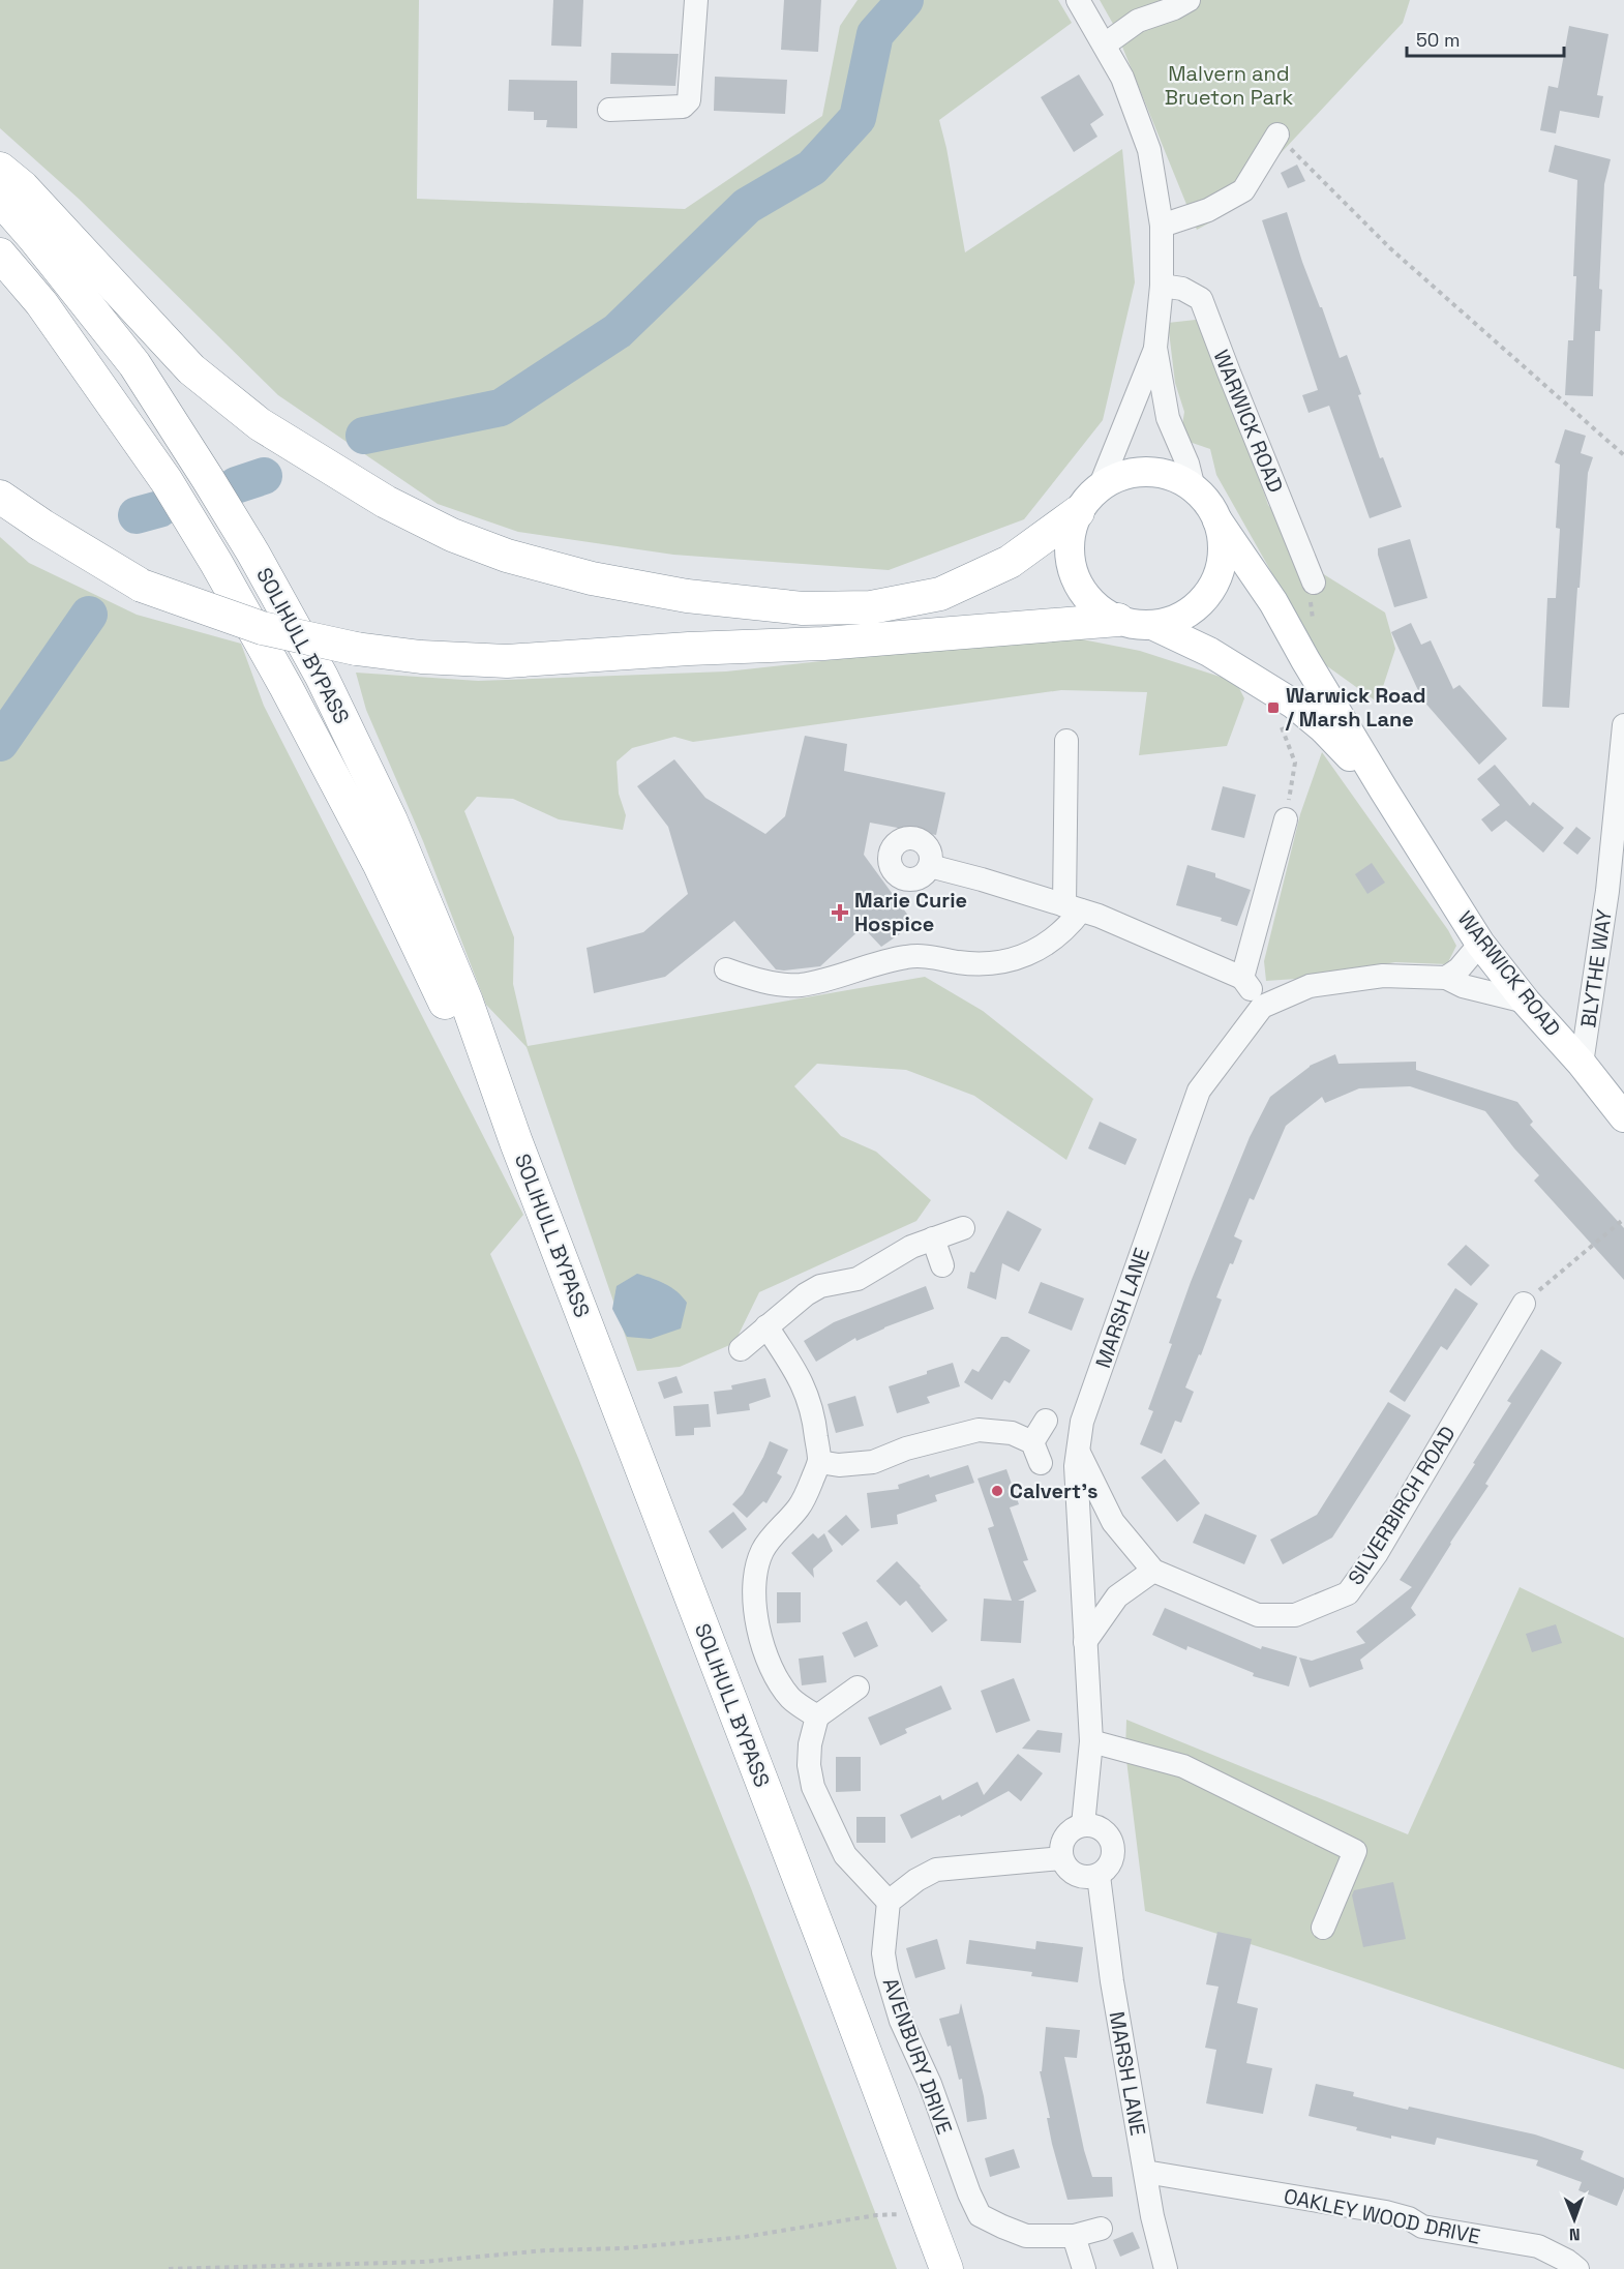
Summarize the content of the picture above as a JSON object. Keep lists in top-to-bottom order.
{
  "streets": {
    "highway": ["SOLIHULL BYPASS"],
    "main road": ["WARWICK ROAD"],
    "street": [
      "BLYTHE WAY",
      "MARSH LANE",
      "SILVERBIRCH ROAD",
      "AVENBURY DRIVE",
      "OAKLEY WOOD DRIVE"
    ]
  },
  "crossings": [
    ["WARWICK ROAD", "BLYTHE WAY"],
    ["WARWICK ROAD", "MARSH LANE"],
    ["MARSH LANE", "SILVERBIRCH ROAD"],
    ["MARSH LANE", "OAKLEY WOOD DRIVE"]
  ],
  "parks": ["Malvern and Brueton Park"],
  "places": {
    "transit": ["Warwick Road / Marsh Lane"],
    "health": ["Marie Curie Hospice"],
    "other": ["Calvert's"]
  },
  "scale_bar": "50 m",
  "north": "bottom"
}
